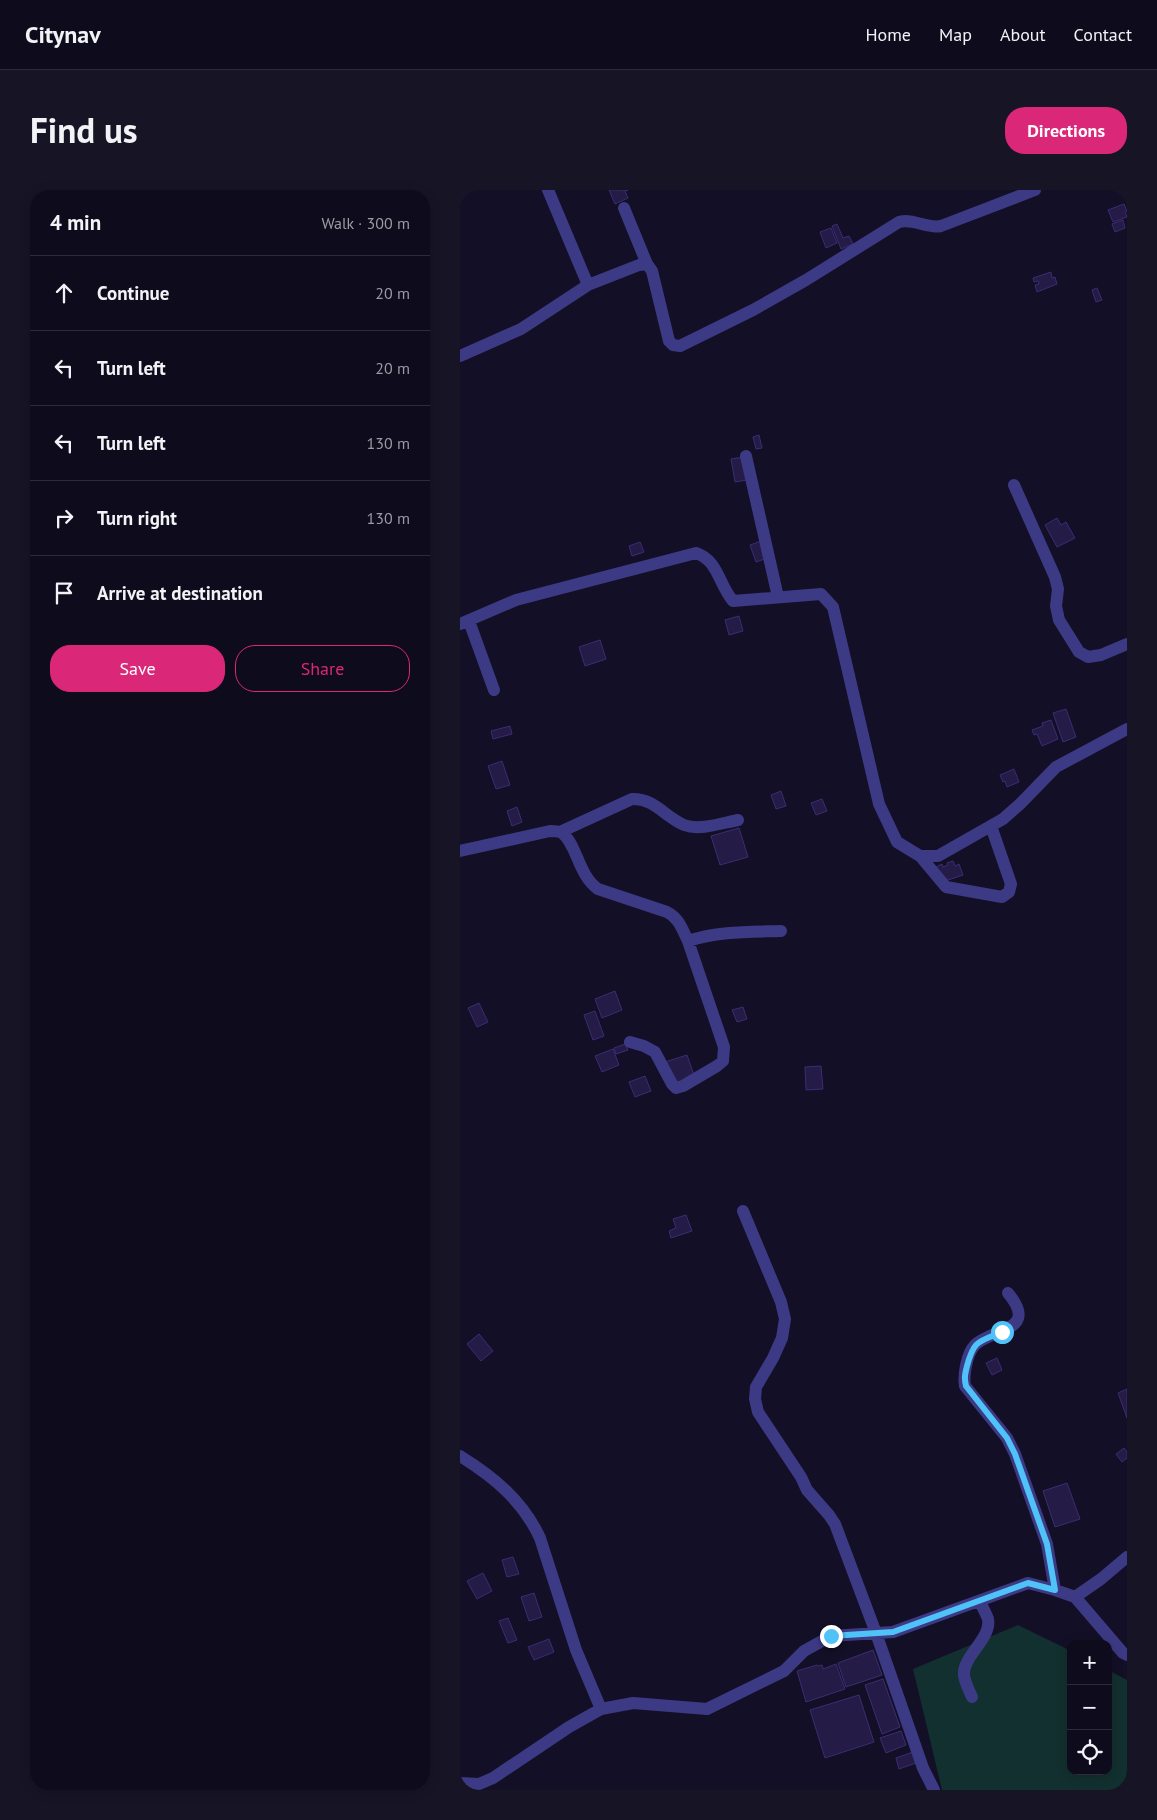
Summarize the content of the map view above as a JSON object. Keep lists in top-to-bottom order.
{
  "page": {
    "header": "Citynav",
    "nav": [
      "Home",
      "Map",
      "About",
      "Contact"
    ],
    "title": "Find us",
    "buttons": [
      "Directions",
      ["Save", "Share"]
    ],
    "heading": ["4 min", "Walk · 300 m"],
    "list": [
      ["Continue", "20 m"],
      ["Turn left", "20 m"],
      ["Turn left", "130 m"],
      ["Turn right", "130 m"],
      "Arrive at destination"
    ],
    "map_buttons": ["+", "−"]
  }
}
